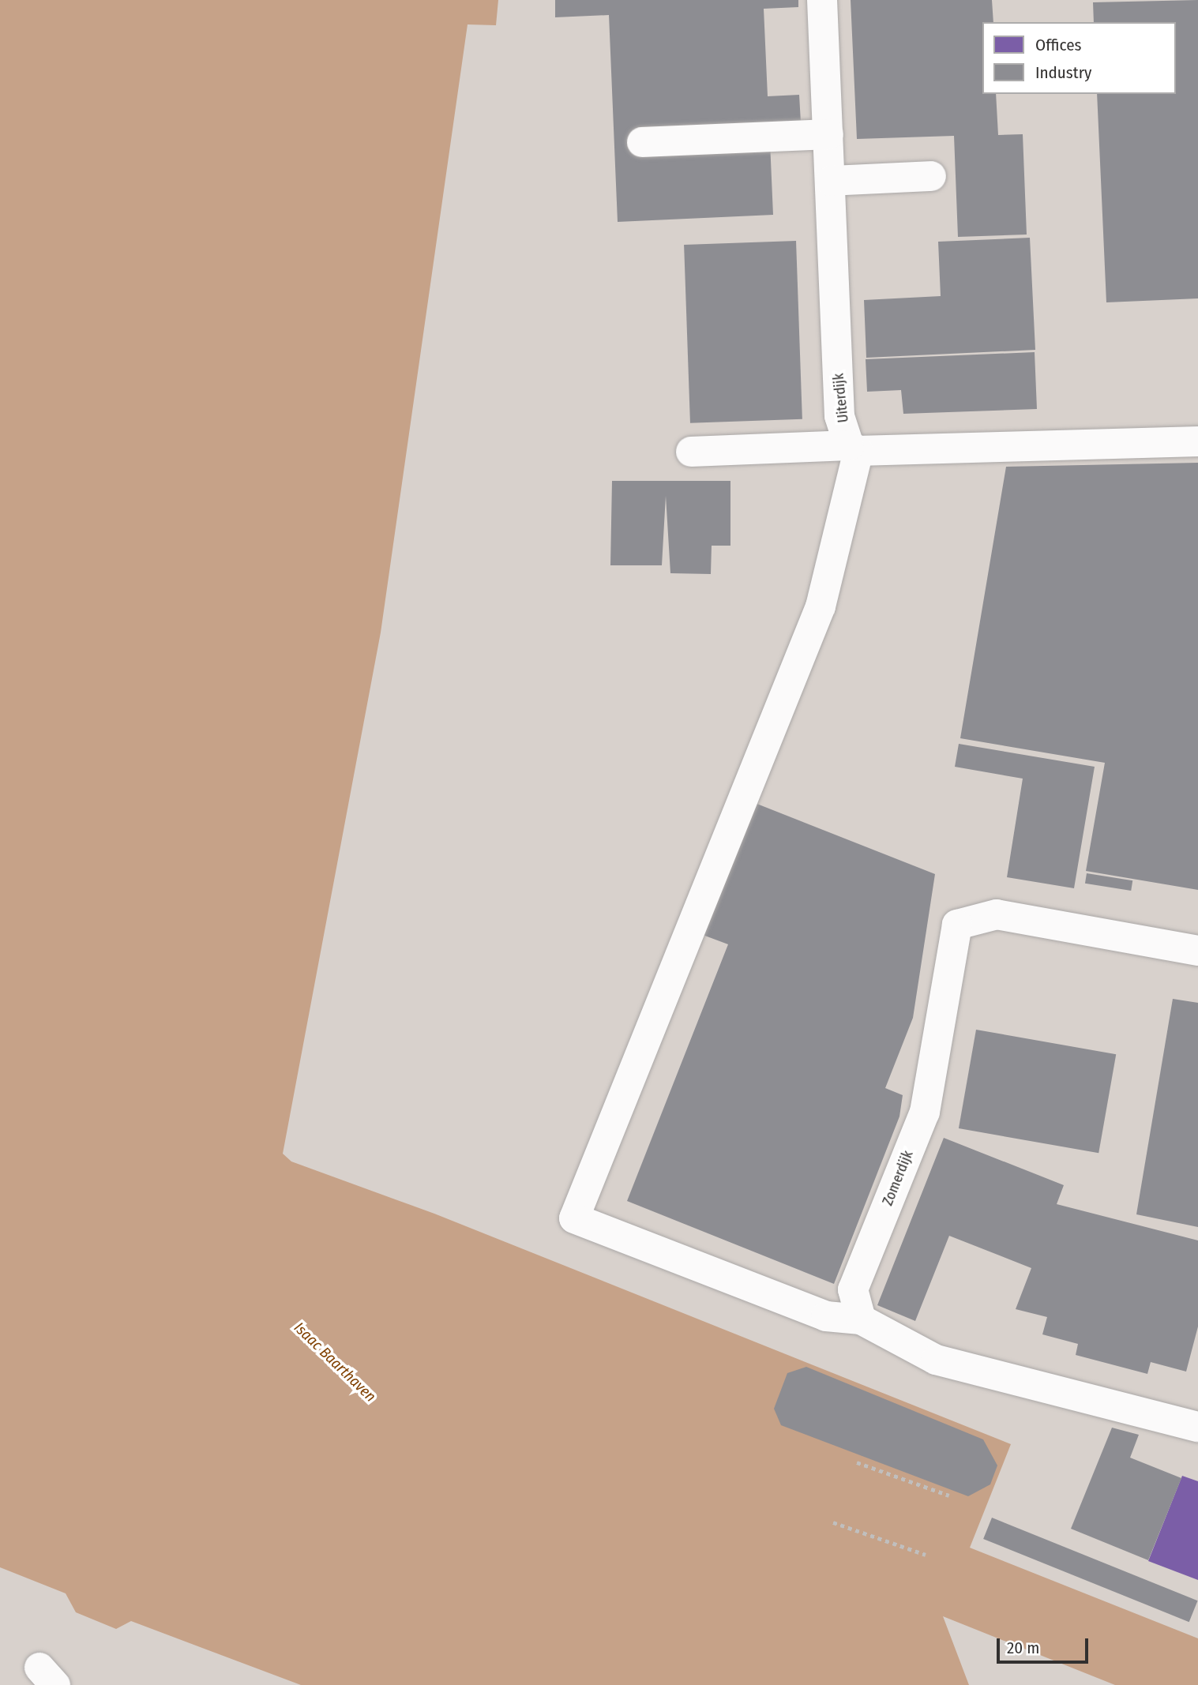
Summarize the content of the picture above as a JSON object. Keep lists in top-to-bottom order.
{
  "streets": {
    "street": ["Uiterdijk", "Zomerdijk"]
  },
  "water": ["Isaac Baarthaven"],
  "legend": ["Offices", "Industry"],
  "scale_bar": "20 m"
}
